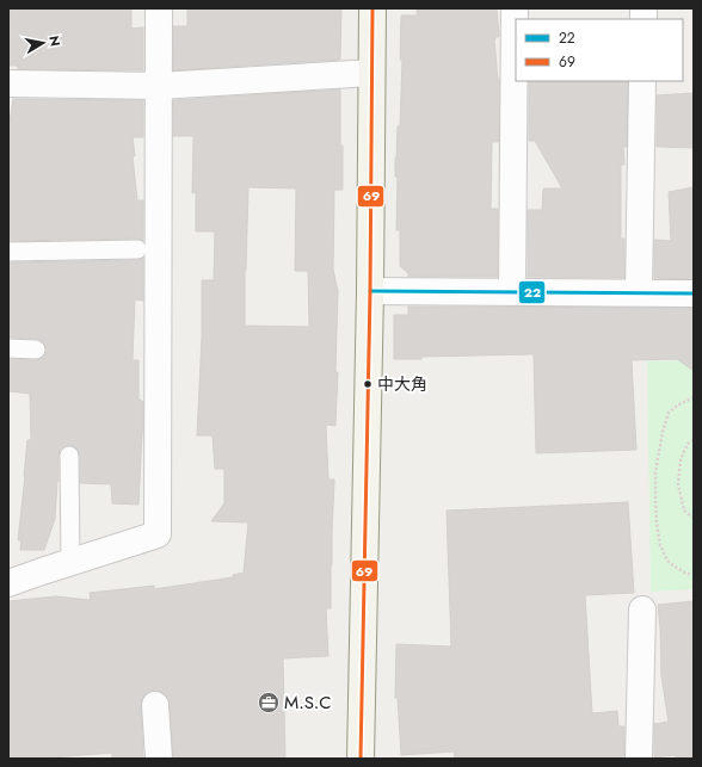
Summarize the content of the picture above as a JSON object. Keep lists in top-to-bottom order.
{
  "places": {
    "other": ["中大角"],
    "office": ["M.S.C"]
  },
  "lines": ["transit line 69", "transit line 22"],
  "legend": ["22", "69"],
  "north": "right"
}
